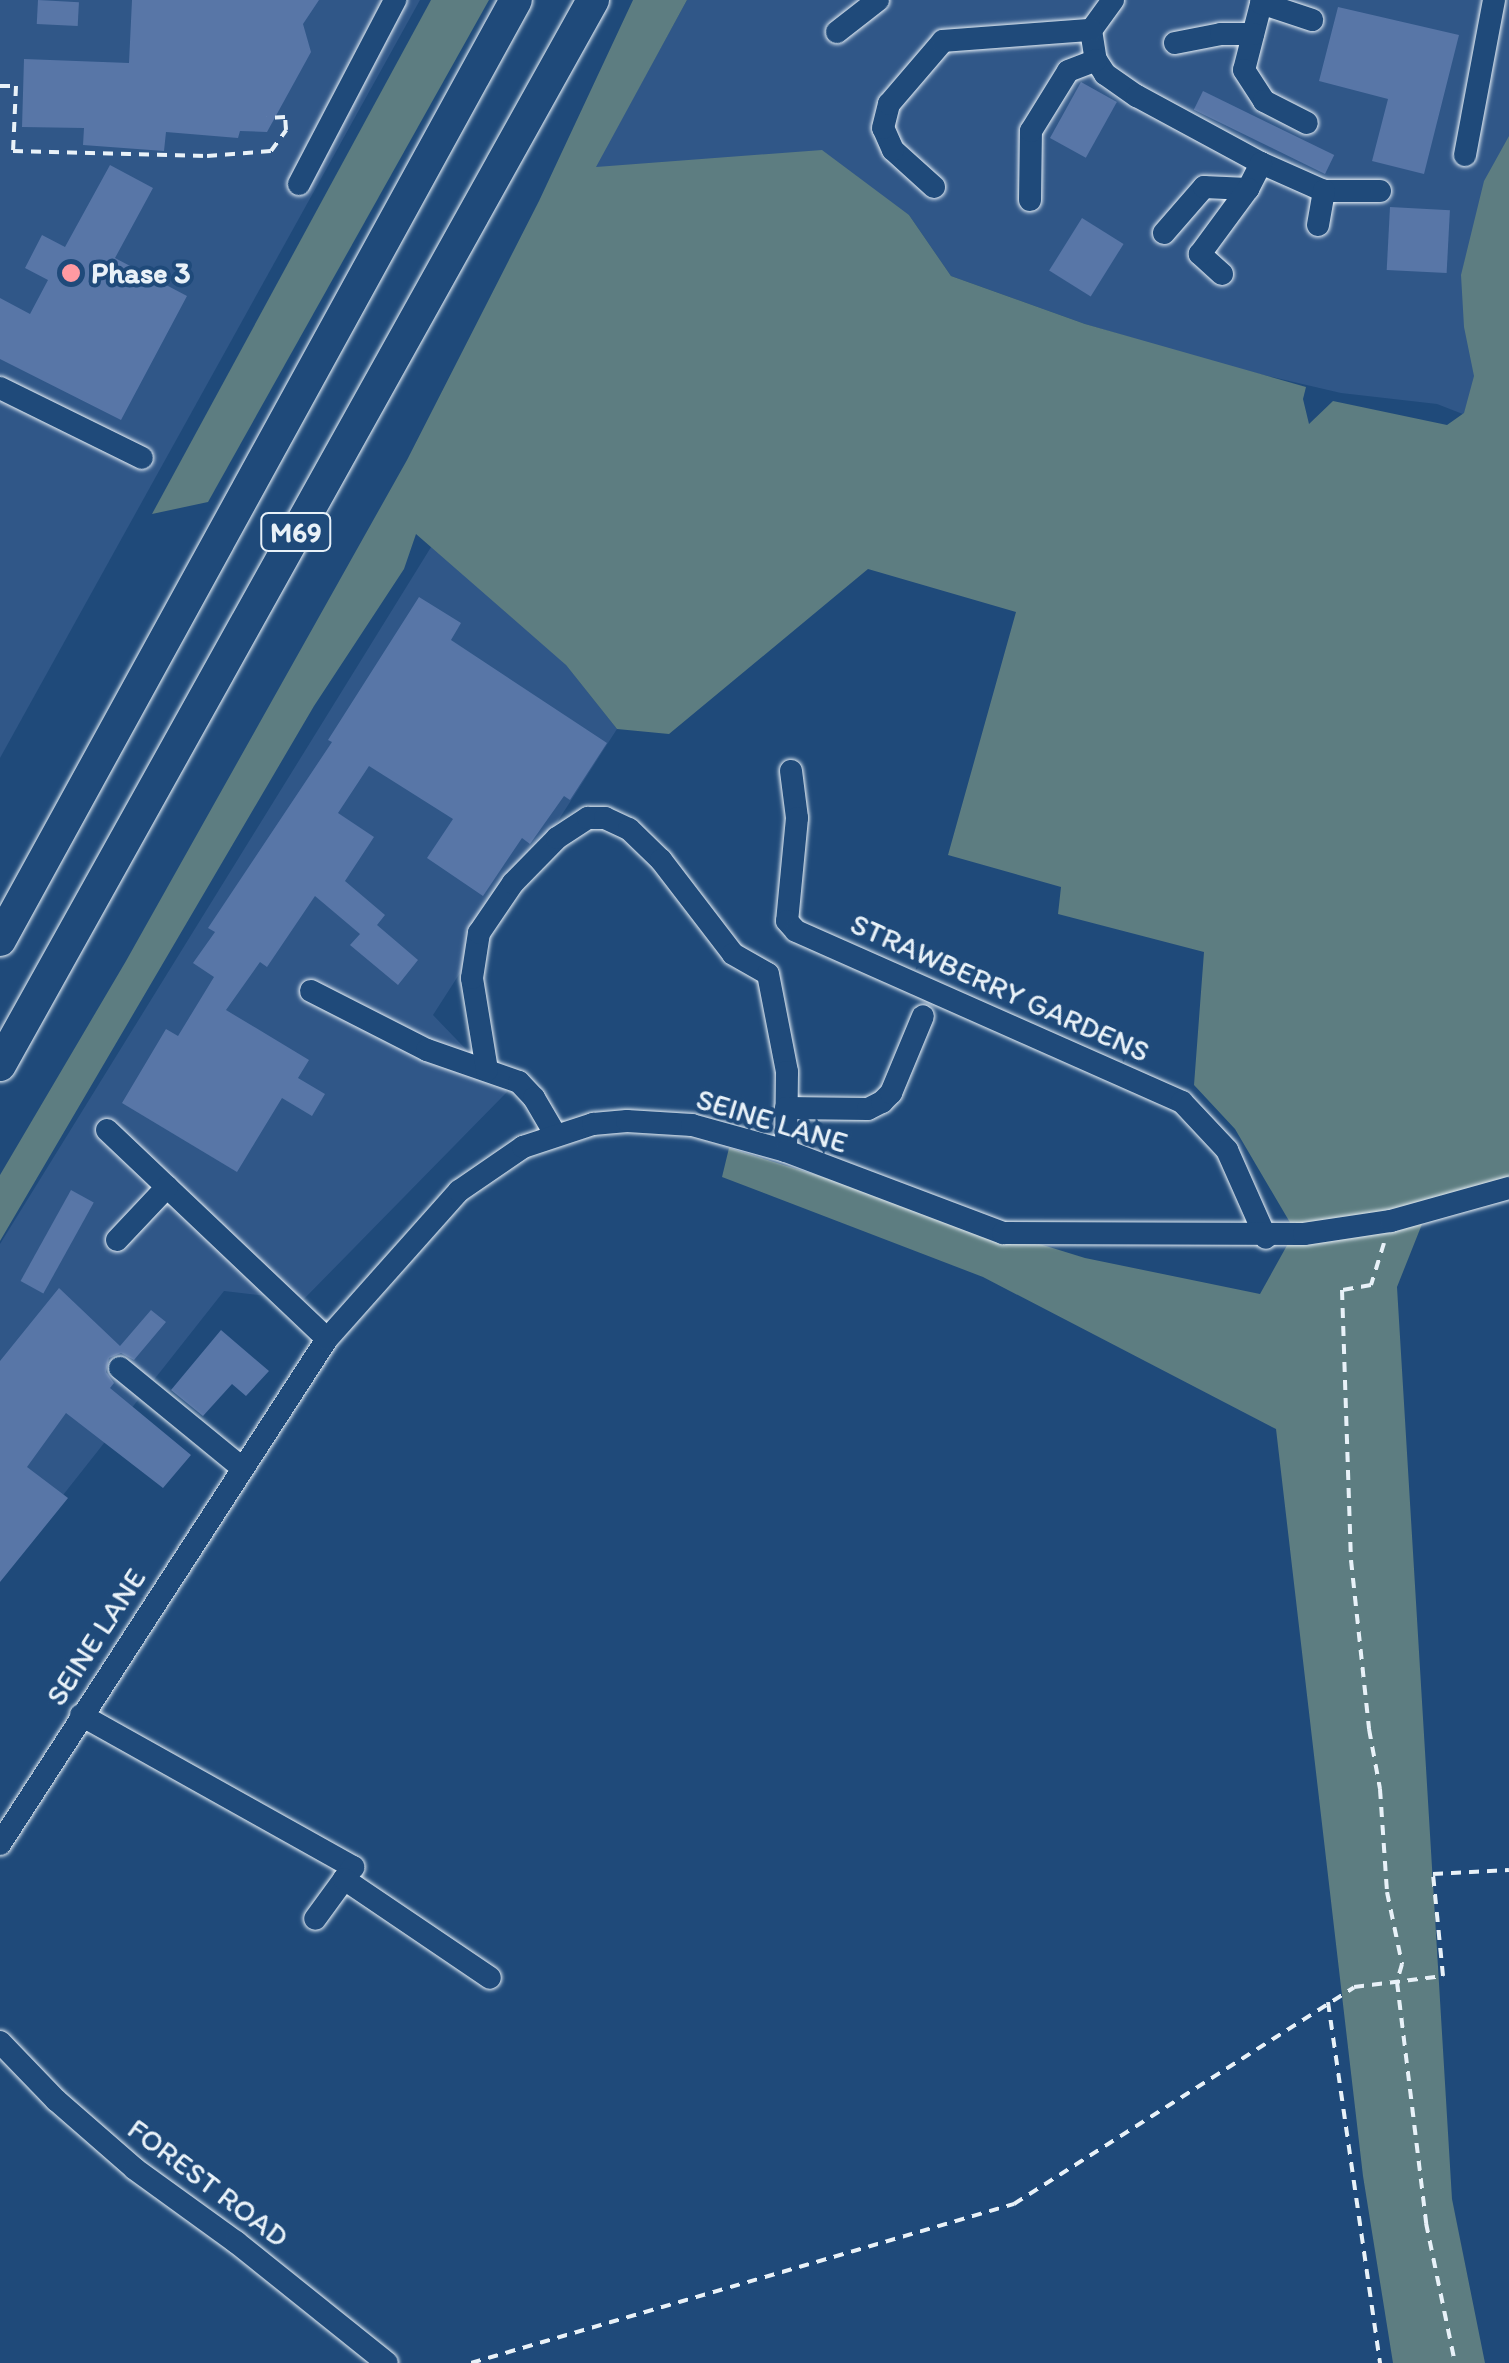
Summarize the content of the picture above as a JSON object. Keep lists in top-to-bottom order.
{
  "streets": {
    "highway": ["M69"],
    "street": ["STRAWBERRY GARDENS", "SEINE LANE", "FOREST ROAD"]
  },
  "crossings": [
    ["STRAWBERRY GARDENS", "SEINE LANE"]
  ],
  "places": ["Phase 3"]
}
